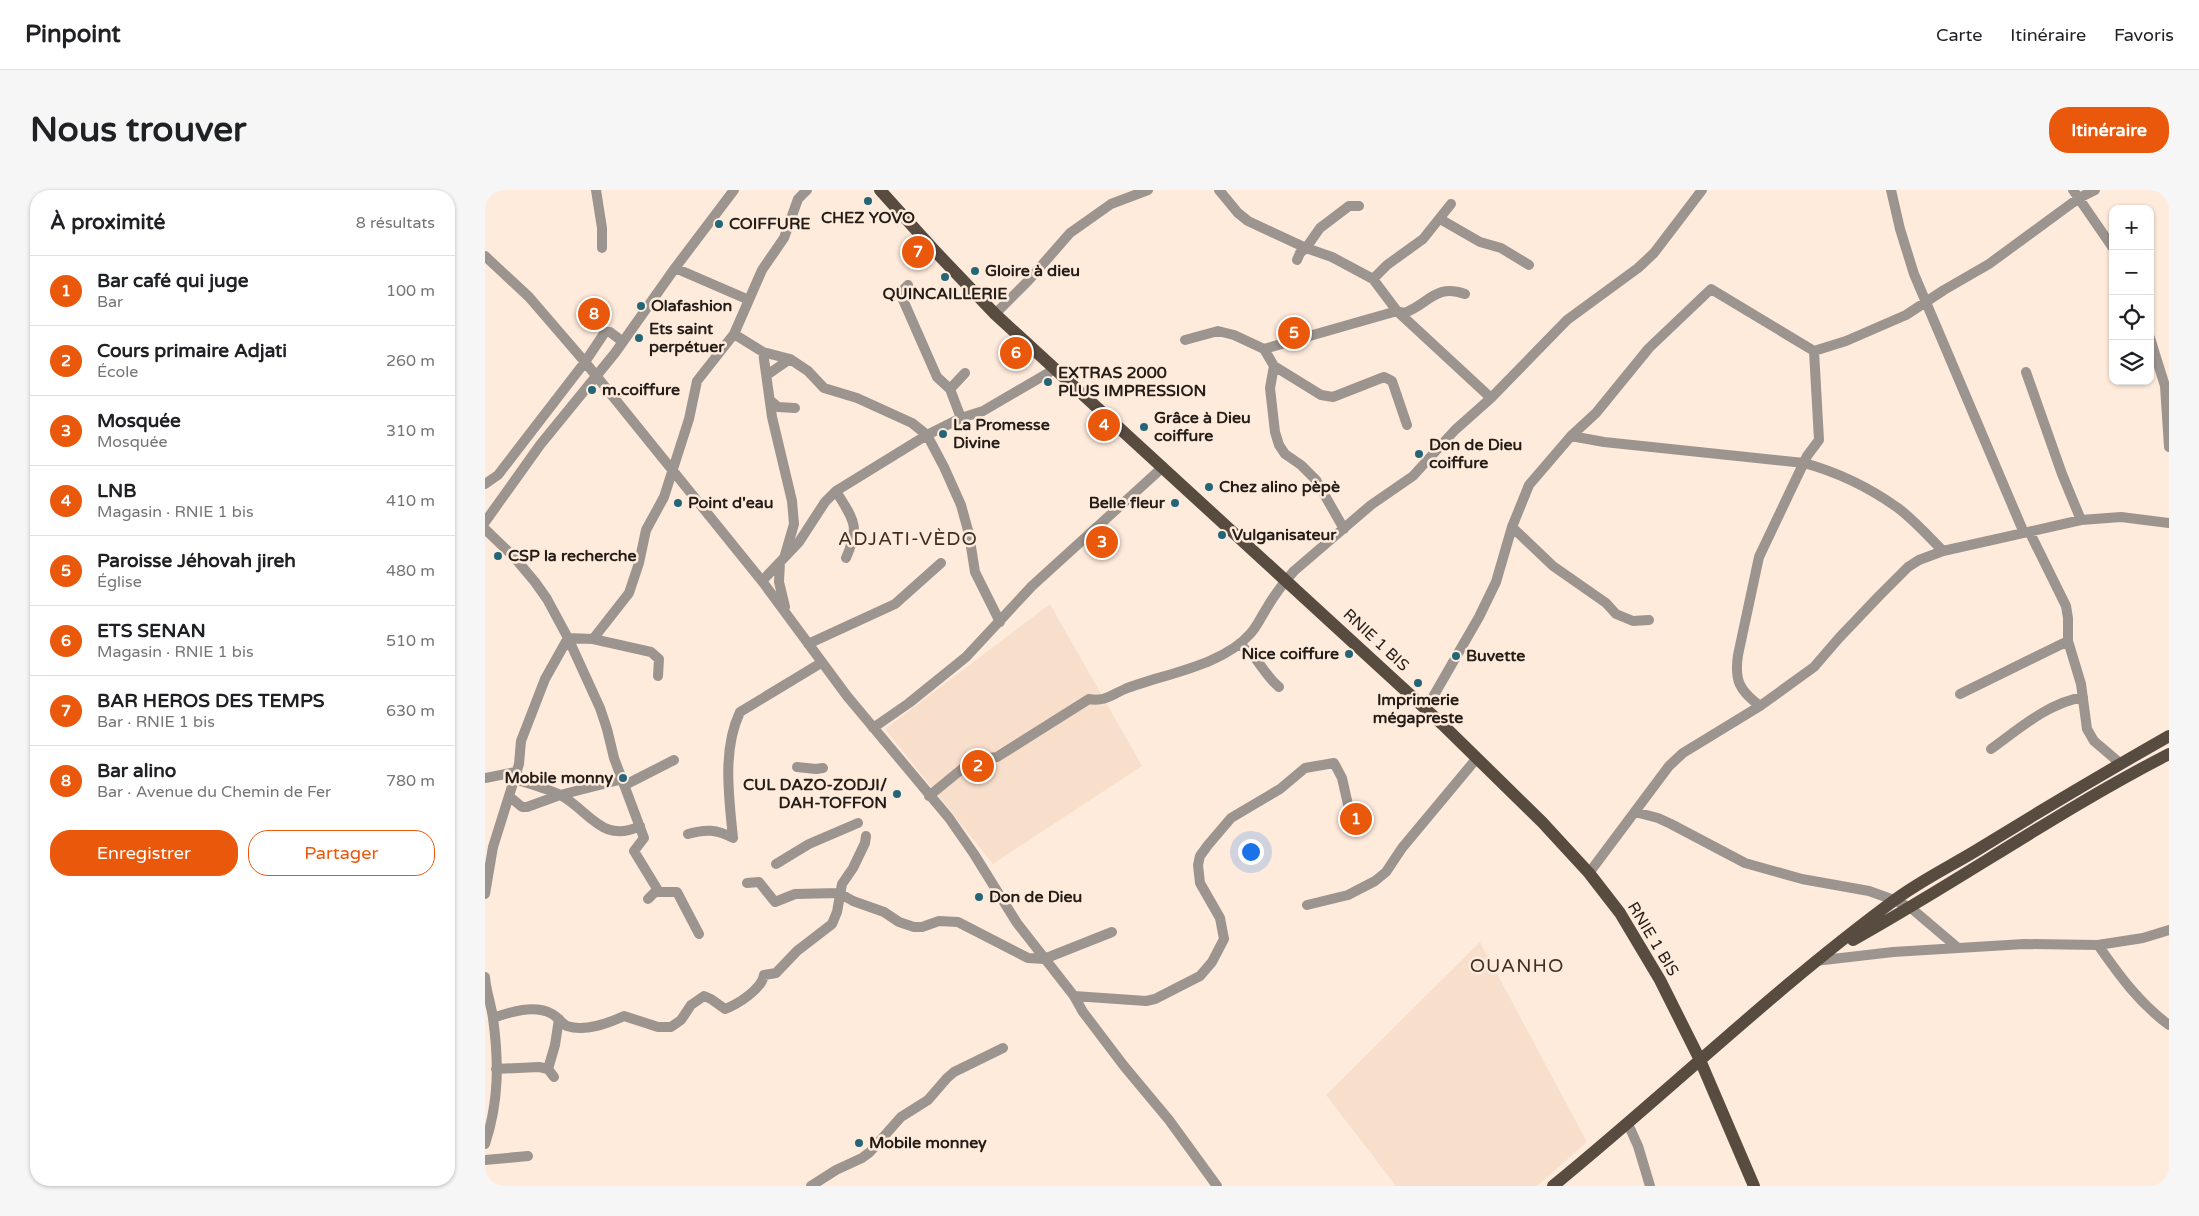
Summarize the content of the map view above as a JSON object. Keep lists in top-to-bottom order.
{
  "streets": {
    "main road": ["RNIE 1 BIS"]
  },
  "districts": ["ADJATI-VÈDO", "OUANHO"],
  "places": [
    "CHEZ YOVO",
    "COIFFURE",
    "Gloire à dieu",
    "QUINCAILLERIE",
    "Olafashion",
    "Ets saint perpétuer",
    "EXTRAS 2000 PLUS IMPRESSION",
    "m.coiffure",
    "Grâce à Dieu coiffure",
    "La Promesse Divine",
    "Don de Dieu coiffure",
    "Chez alino pèpè",
    "Point d'eau",
    "Belle fleur",
    "Vulganisateur",
    "CSP la recherche",
    "Nice coiffure",
    "Buvette",
    "Imprimerie mégapreste",
    "Mobile monny",
    "CUL DAZO-ZODJI/ DAH-TOFFON",
    "Don de Dieu",
    "Mobile monney"
  ],
  "page": {
    "header": "Pinpoint",
    "nav": ["Carte", "Itinéraire", "Favoris"],
    "buttons": [
      "Itinéraire",
      ["Enregistrer", "Partager"]
    ],
    "title": "Nous trouver",
    "heading": ["À proximité", "8 résultats"],
    "map_buttons": ["+", "−"],
    "pins": [
      "7",
      "8",
      "5",
      "6",
      "4",
      "3",
      "2",
      "1"
    ],
    "list": [
      {
        "mark": "1",
        "name": "Bar café qui juge",
        "note": "Bar",
        "value": "100 m"
      },
      {
        "mark": "2",
        "name": "Cours primaire Adjati",
        "note": "École",
        "value": "260 m"
      },
      {
        "mark": "3",
        "name": "Mosquée",
        "note": "Mosquée",
        "value": "310 m"
      },
      {
        "mark": "4",
        "name": "LNB",
        "note": "Magasin · RNIE 1 bis",
        "value": "410 m"
      },
      {
        "mark": "5",
        "name": "Paroisse Jéhovah jireh",
        "note": "Église",
        "value": "480 m"
      },
      {
        "mark": "6",
        "name": "ETS SENAN",
        "note": "Magasin · RNIE 1 bis",
        "value": "510 m"
      },
      {
        "mark": "7",
        "name": "BAR HEROS DES TEMPS",
        "note": "Bar · RNIE 1 bis",
        "value": "630 m"
      },
      {
        "mark": "8",
        "name": "Bar alino",
        "note": "Bar · Avenue du Chemin de Fer",
        "value": "780 m"
      }
    ]
  }
}
